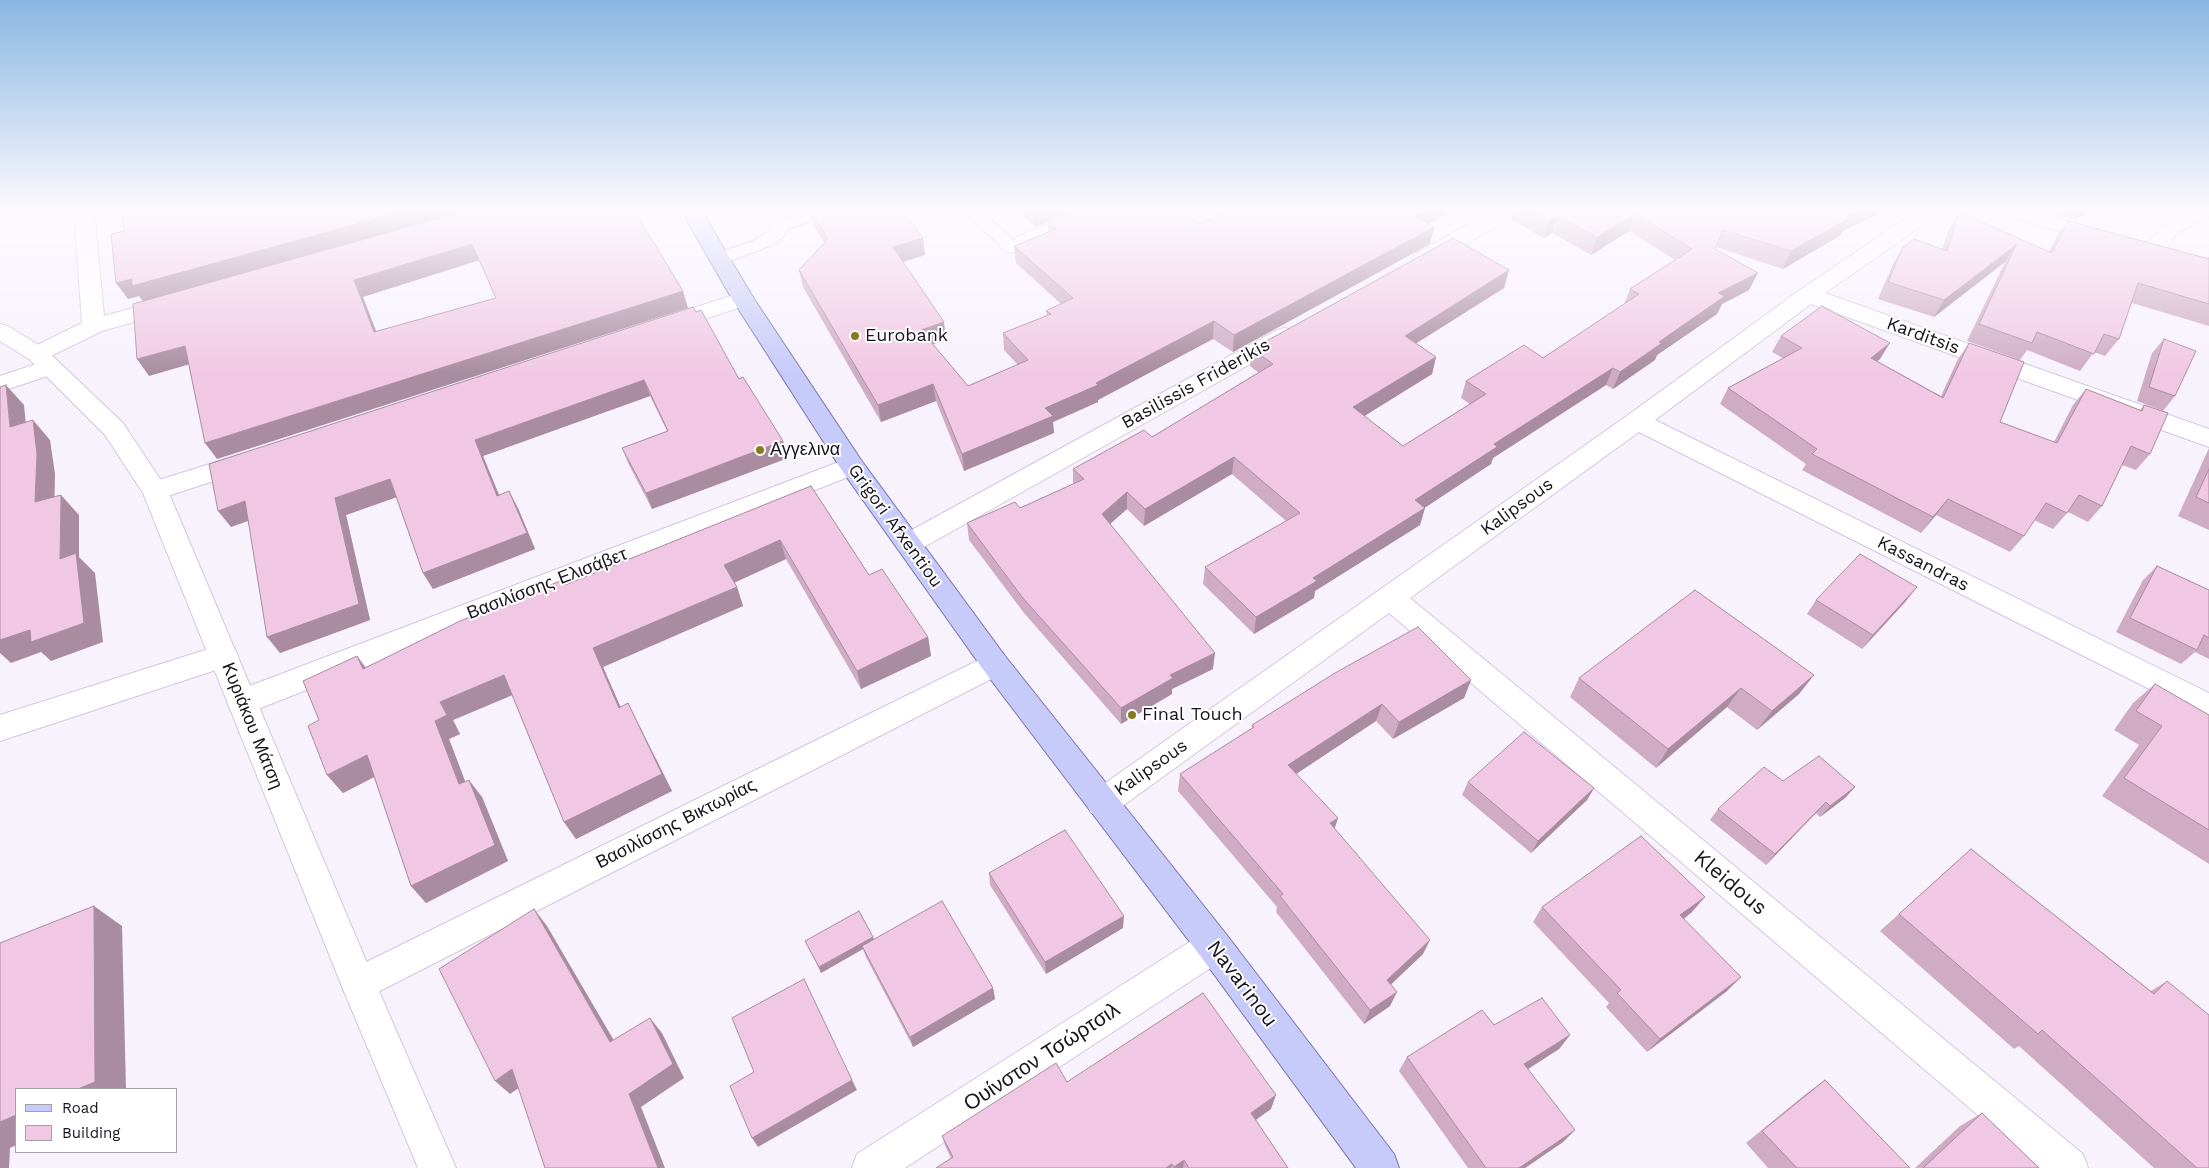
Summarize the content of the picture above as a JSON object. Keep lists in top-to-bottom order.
{
  "streets": {
    "main road": ["Grigori Afxentiou", "Navarinou"],
    "street": [
      "Karditsis",
      "Basilissis Friderikis",
      "Kalipsous",
      "Kassandras",
      "Βασιλίσσης Ελισάβετ",
      "Κυριάκου Μάτση",
      "Βασιλίσσης Βικτωρίας",
      "Kleidous",
      "Ουίνστον Τσώρτσιλ"
    ]
  },
  "crossings": [
    ["Karditsis", "Kalipsous"],
    ["Basilissis Friderikis", "Grigori Afxentiou"],
    ["Kalipsous", "Grigori Afxentiou"],
    ["Kalipsous", "Kassandras"],
    ["Kalipsous", "Kleidous"],
    ["Kalipsous", "Navarinou"],
    ["Grigori Afxentiou", "Βασιλίσσης Ελισάβετ"],
    ["Grigori Afxentiou", "Βασιλίσσης Βικτωρίας"],
    ["Grigori Afxentiou", "Navarinou"],
    ["Βασιλίσσης Ελισάβετ", "Κυριάκου Μάτση"],
    ["Κυριάκου Μάτση", "Βασιλίσσης Βικτωρίας"],
    ["Navarinou", "Ουίνστον Τσώρτσιλ"]
  ],
  "places": ["Eurobank", "Αγγελινα", "Final Touch"],
  "legend": ["Road", "Building"]
}
